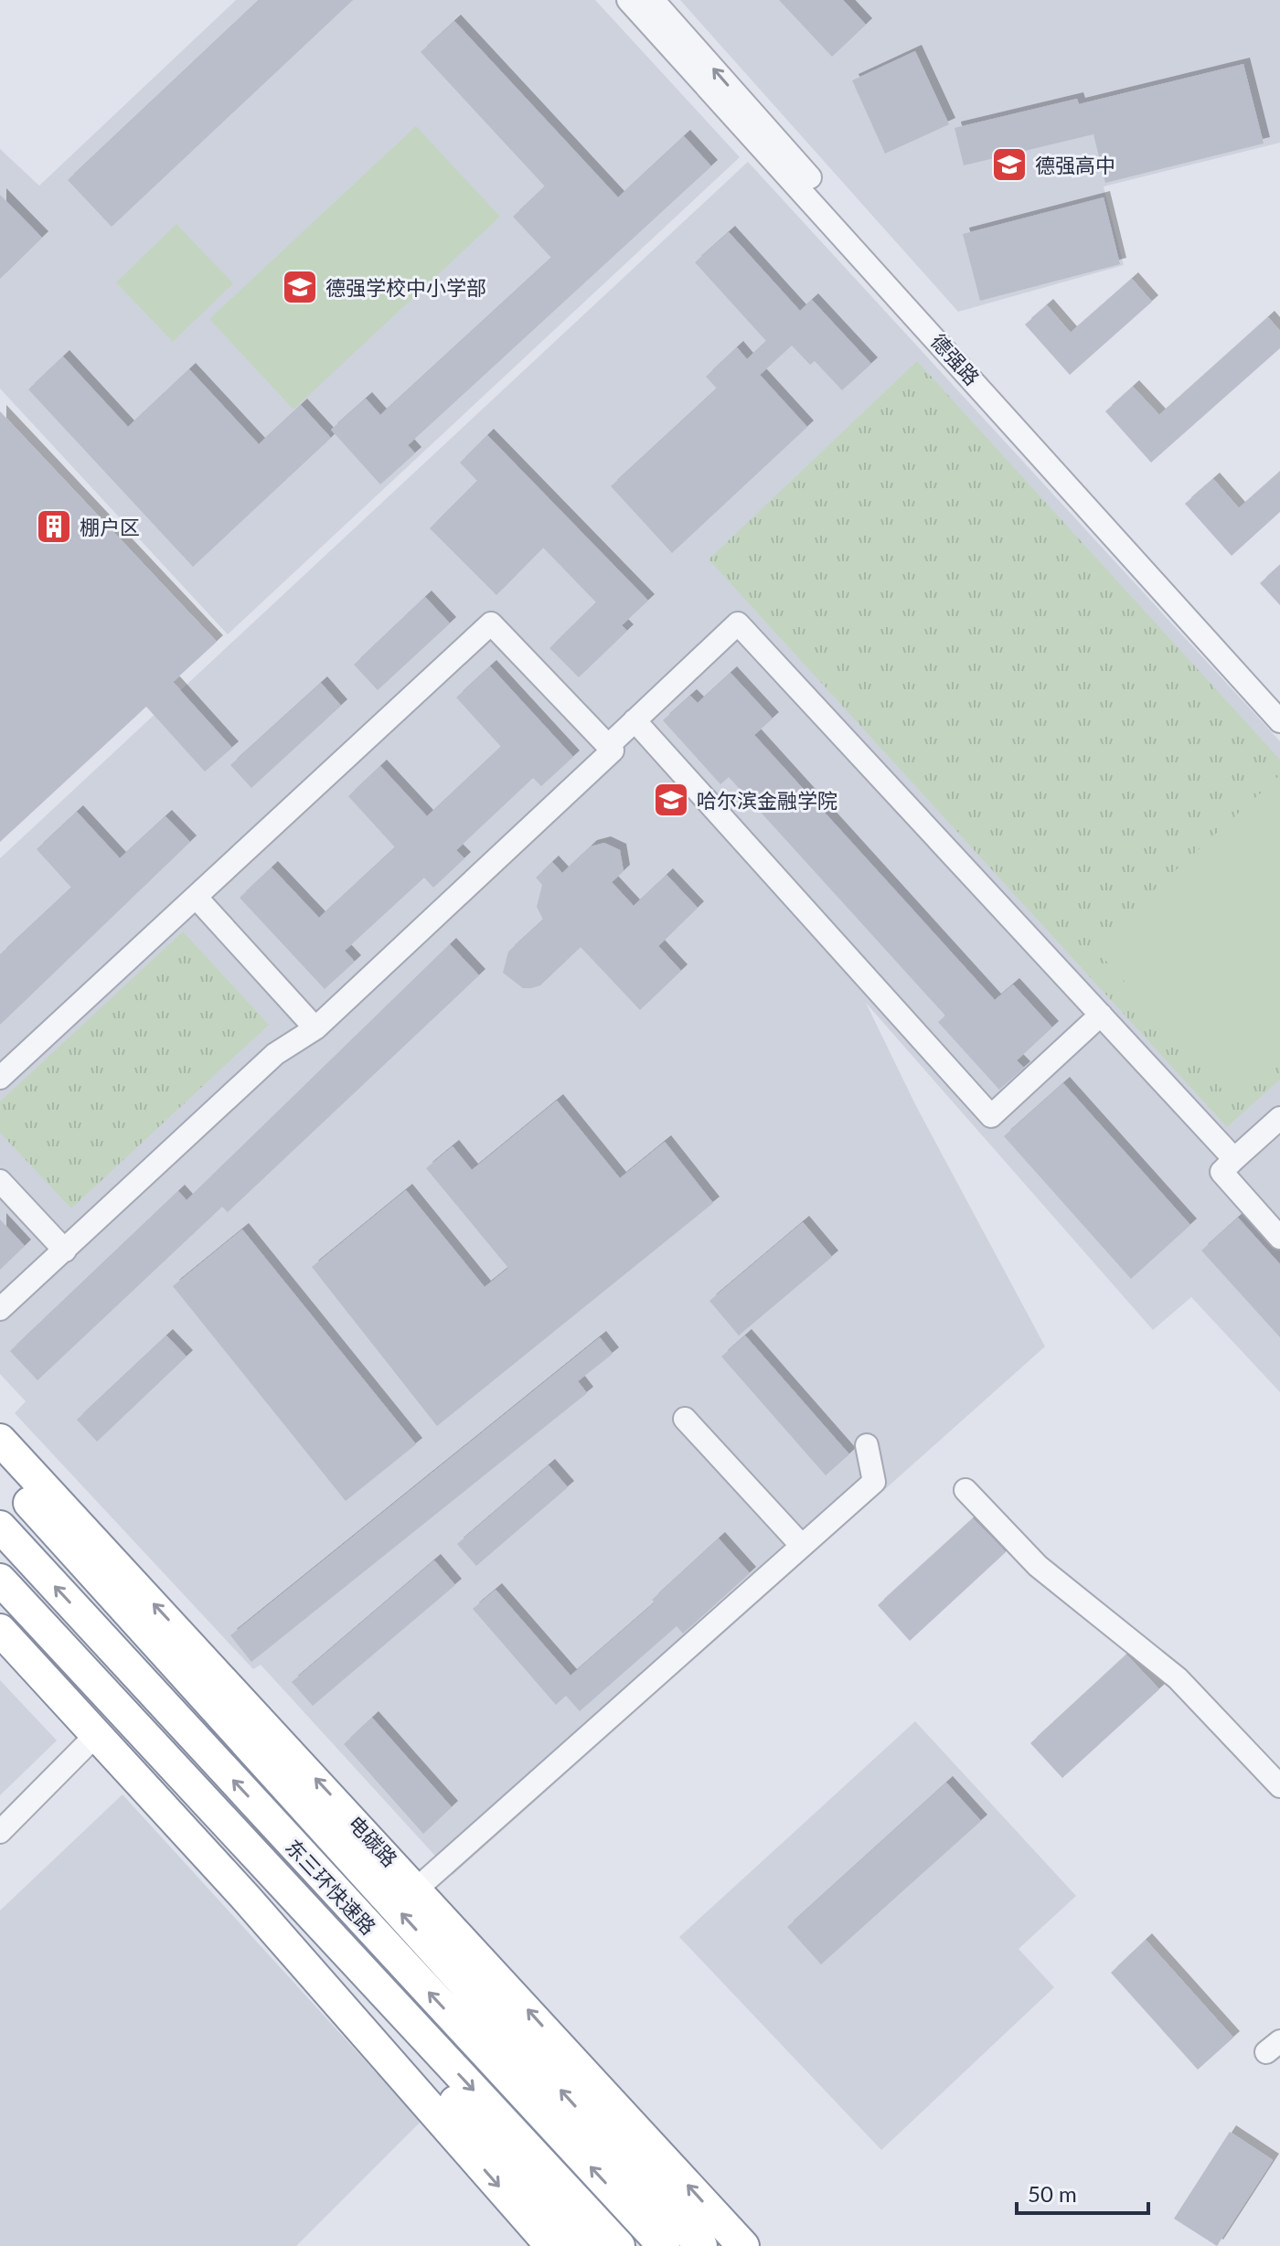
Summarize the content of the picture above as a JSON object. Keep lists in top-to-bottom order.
{
  "streets": {
    "highway": ["电碳路", "东三环快速路"],
    "street": ["德强路"]
  },
  "places": {
    "school or university": ["德强高中", "德强学校中小学部", "哈尔滨金融学院"],
    "building": ["棚户区"]
  },
  "scale_bar": "50 m"
}
